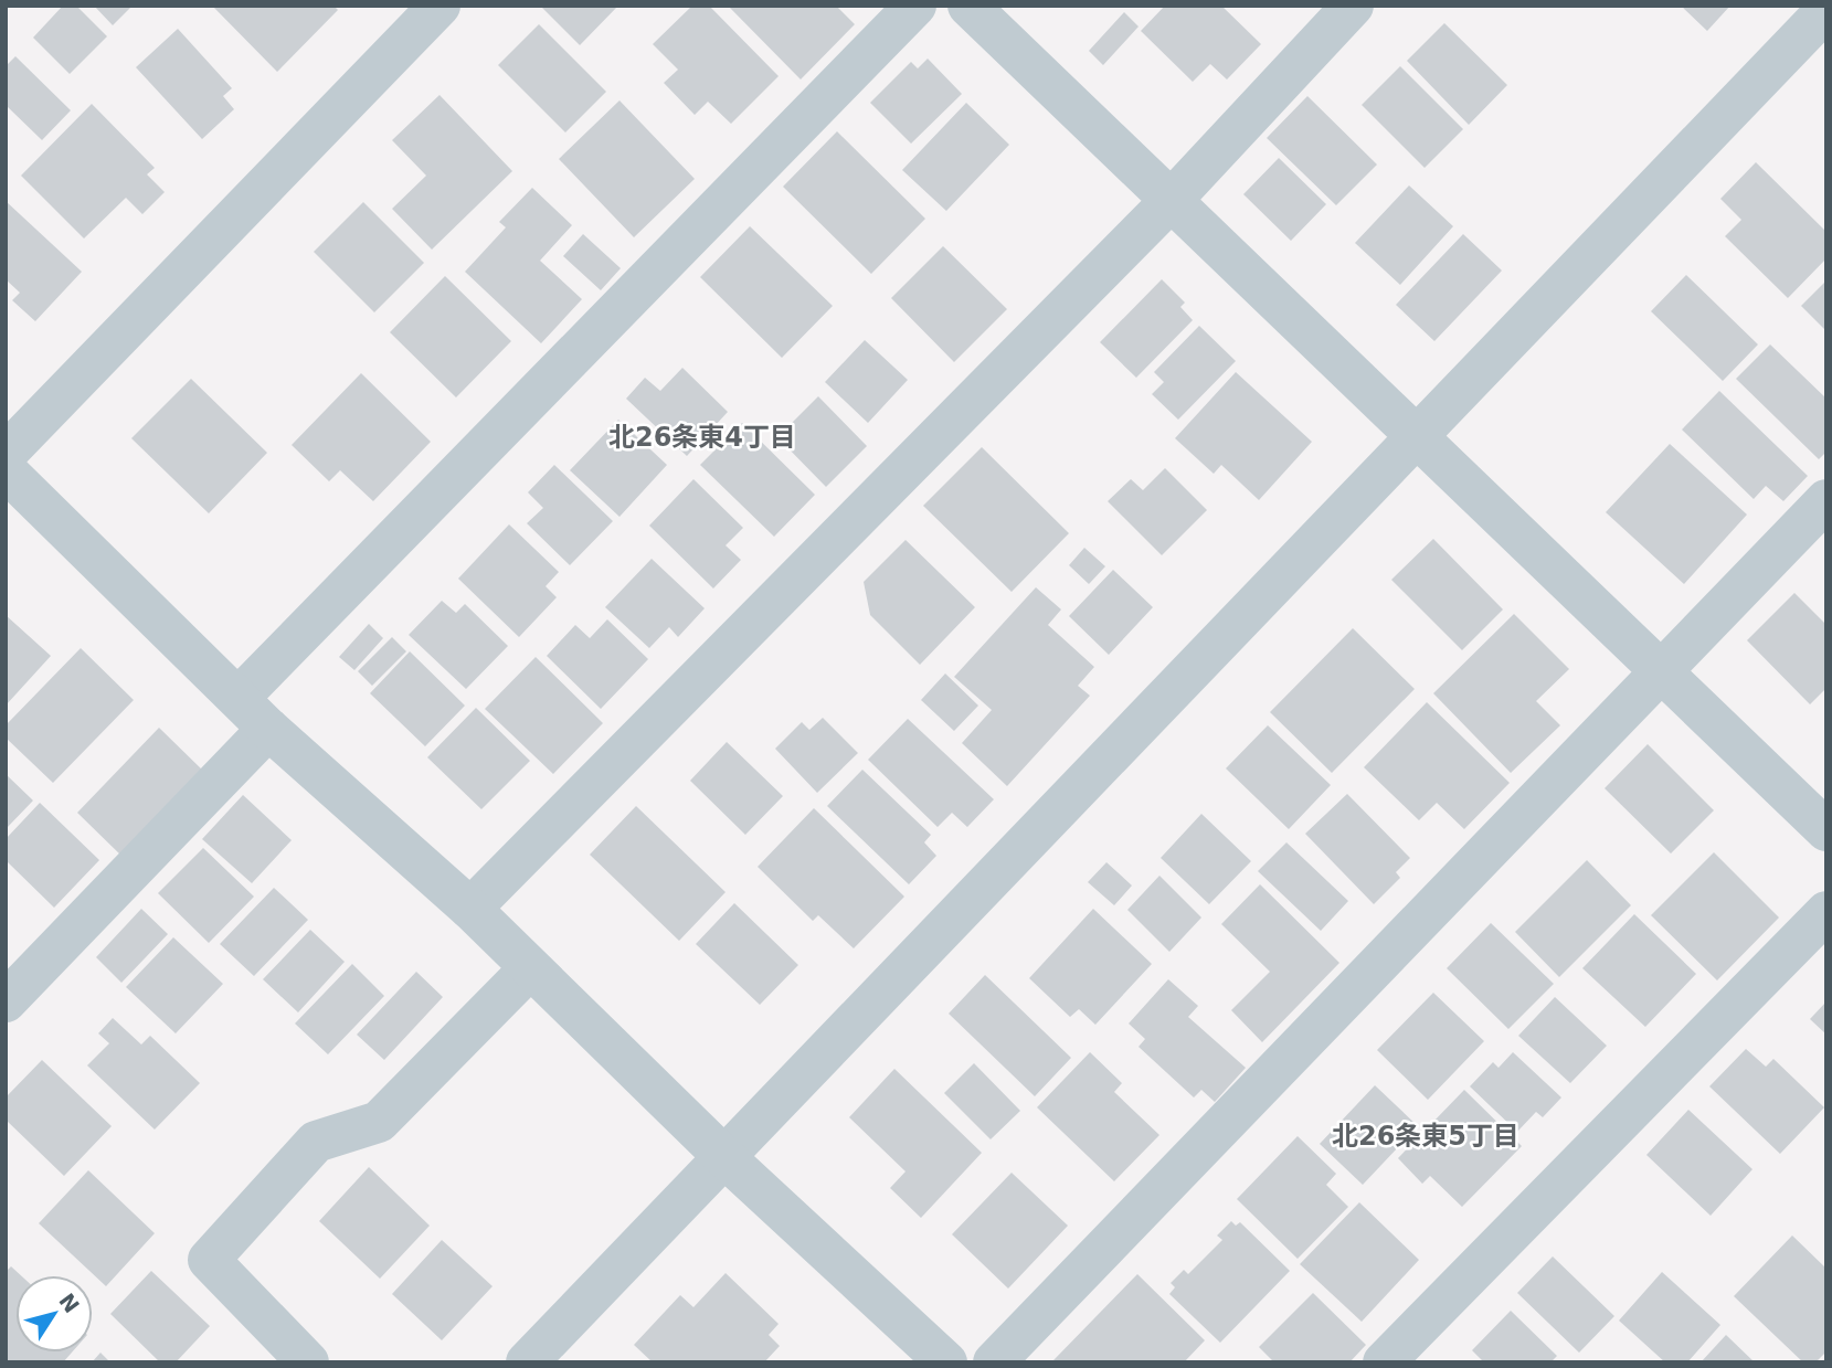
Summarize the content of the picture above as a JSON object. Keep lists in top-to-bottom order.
{
  "districts": ["北26条東4丁目", "北26条東5丁目"],
  "north": "top right"
}
